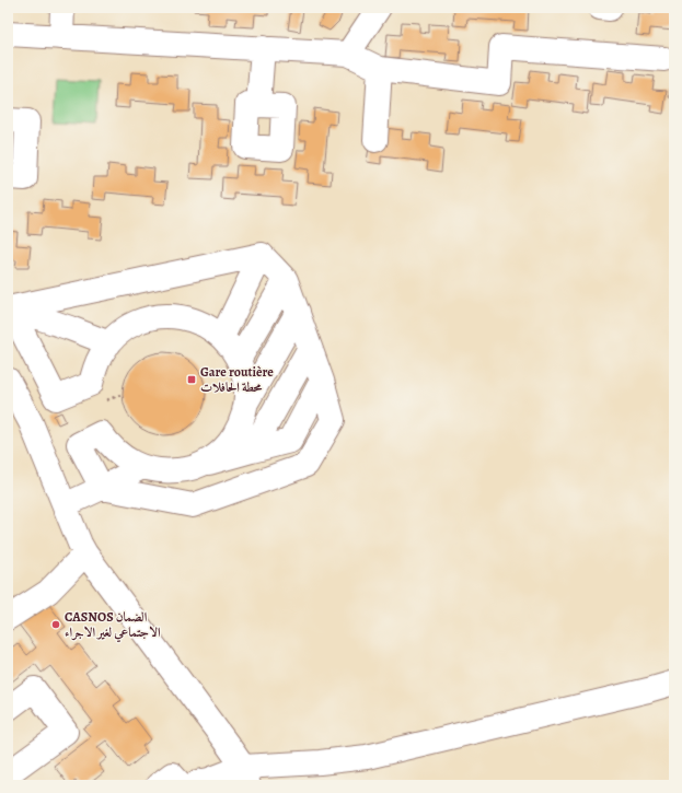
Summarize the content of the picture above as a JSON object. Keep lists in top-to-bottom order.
{
  "places": {
    "transit": ["Gare routière محطة الحافلات"],
    "other": ["CASNOS الضمان الاجتماعي لغير الاجراء"]
  }
}
